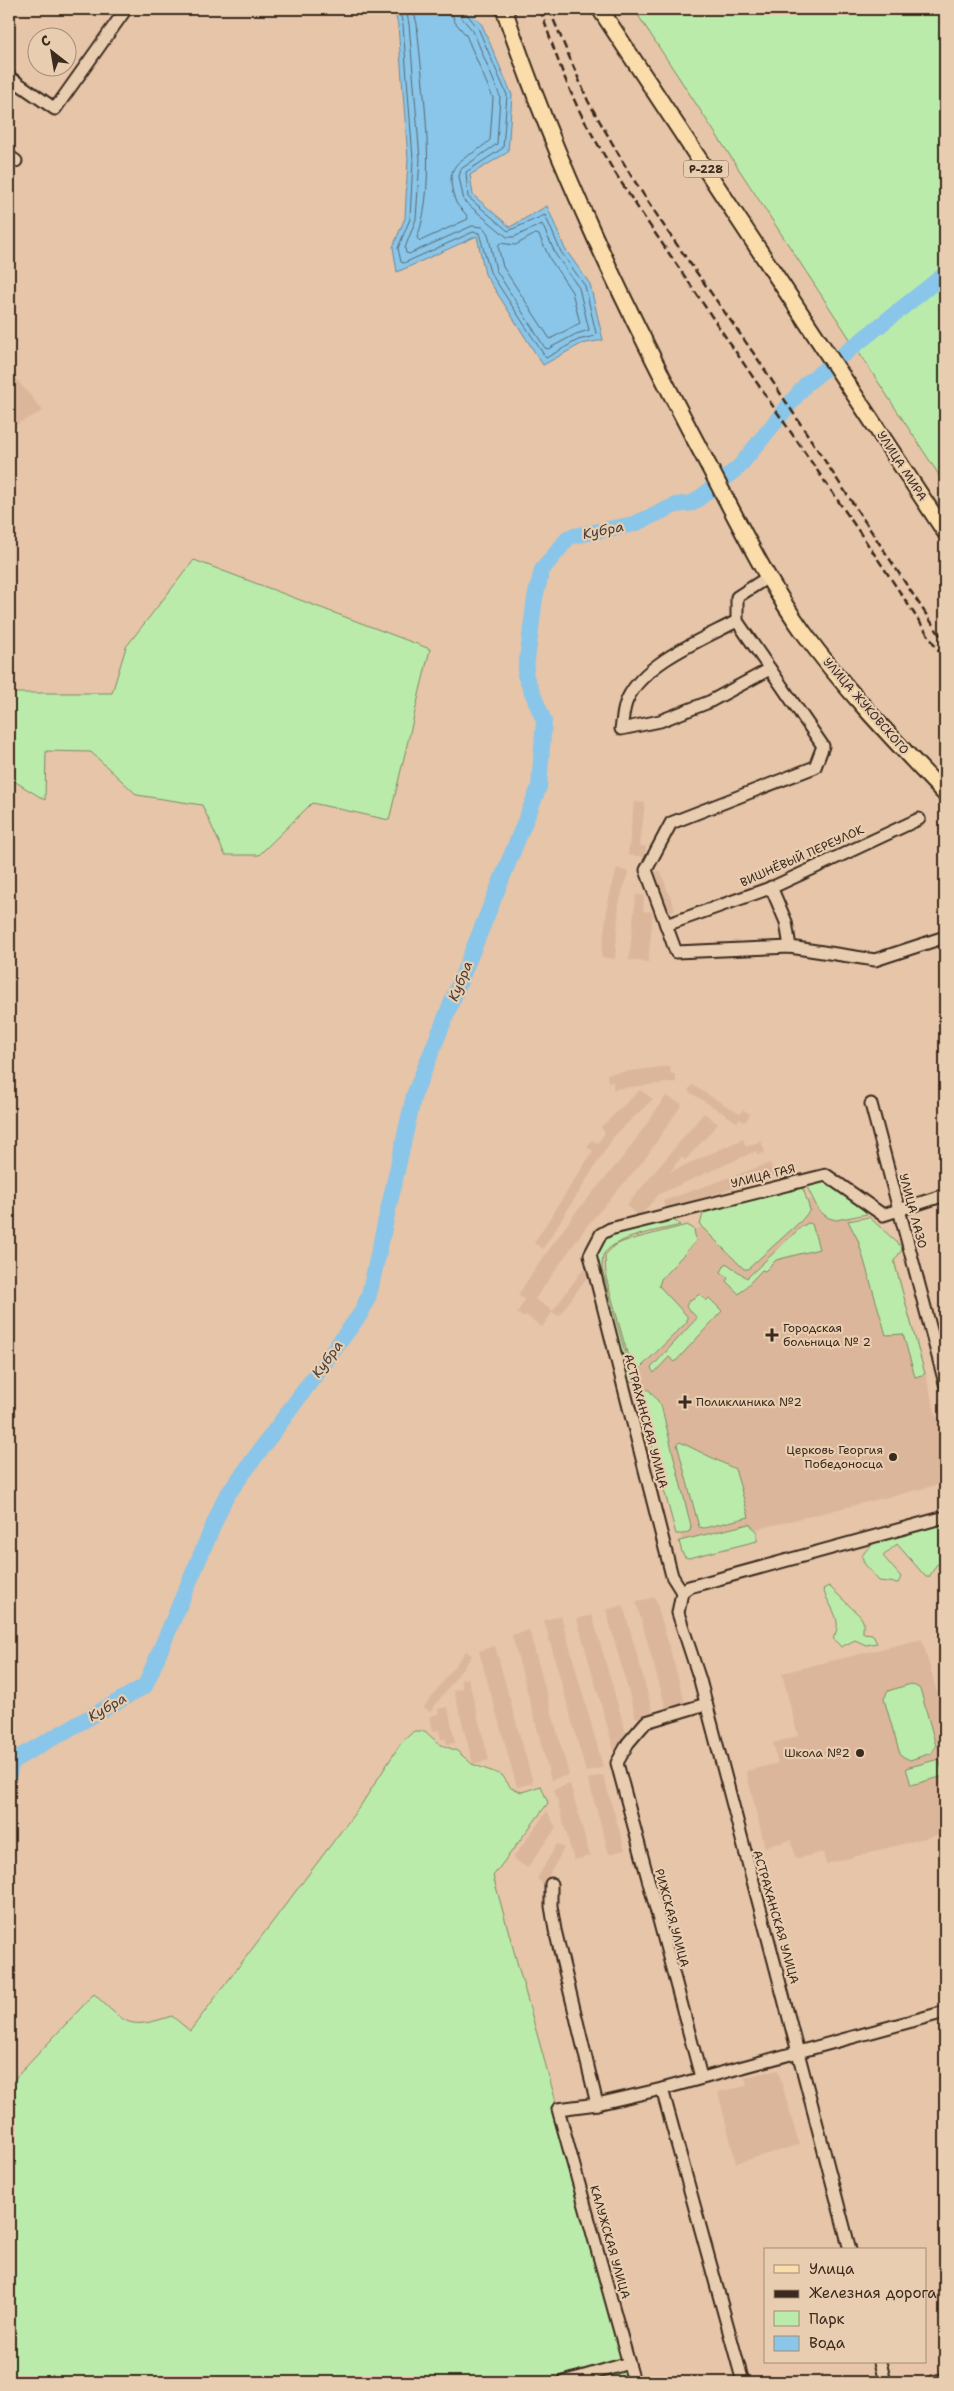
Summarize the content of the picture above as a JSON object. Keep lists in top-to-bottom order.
{
  "streets": {
    "main road": ["Р-228", "УЛИЦА МИРА", "УЛИЦА ЖУКОВСКОГО"],
    "street": [
      "ВИШНЁВЫЙ ПЕРЕУЛОК",
      "УЛИЦА ГАЯ",
      "УЛИЦА ЛАЗО",
      "АСТРАХАНСКАЯ УЛИЦА",
      "РИЖСКАЯ УЛИЦА",
      "КАЛУЖСКАЯ УЛИЦА"
    ]
  },
  "crossings": [
    ["УЛИЦА ГАЯ", "УЛИЦА ЛАЗО"],
    ["УЛИЦА ГАЯ", "АСТРАХАНСКАЯ УЛИЦА"],
    ["АСТРАХАНСКАЯ УЛИЦА", "РИЖСКАЯ УЛИЦА"]
  ],
  "water": ["Кубра"],
  "places": {
    "health": ["Городская больница № 2", "Поликлиника №2"],
    "other": ["Церковь Георгия Победоносца", "Школа №2"]
  },
  "legend": [
    "Улица",
    "Железная дорога",
    "Парк",
    "Вода"
  ],
  "north": "top left"
}
